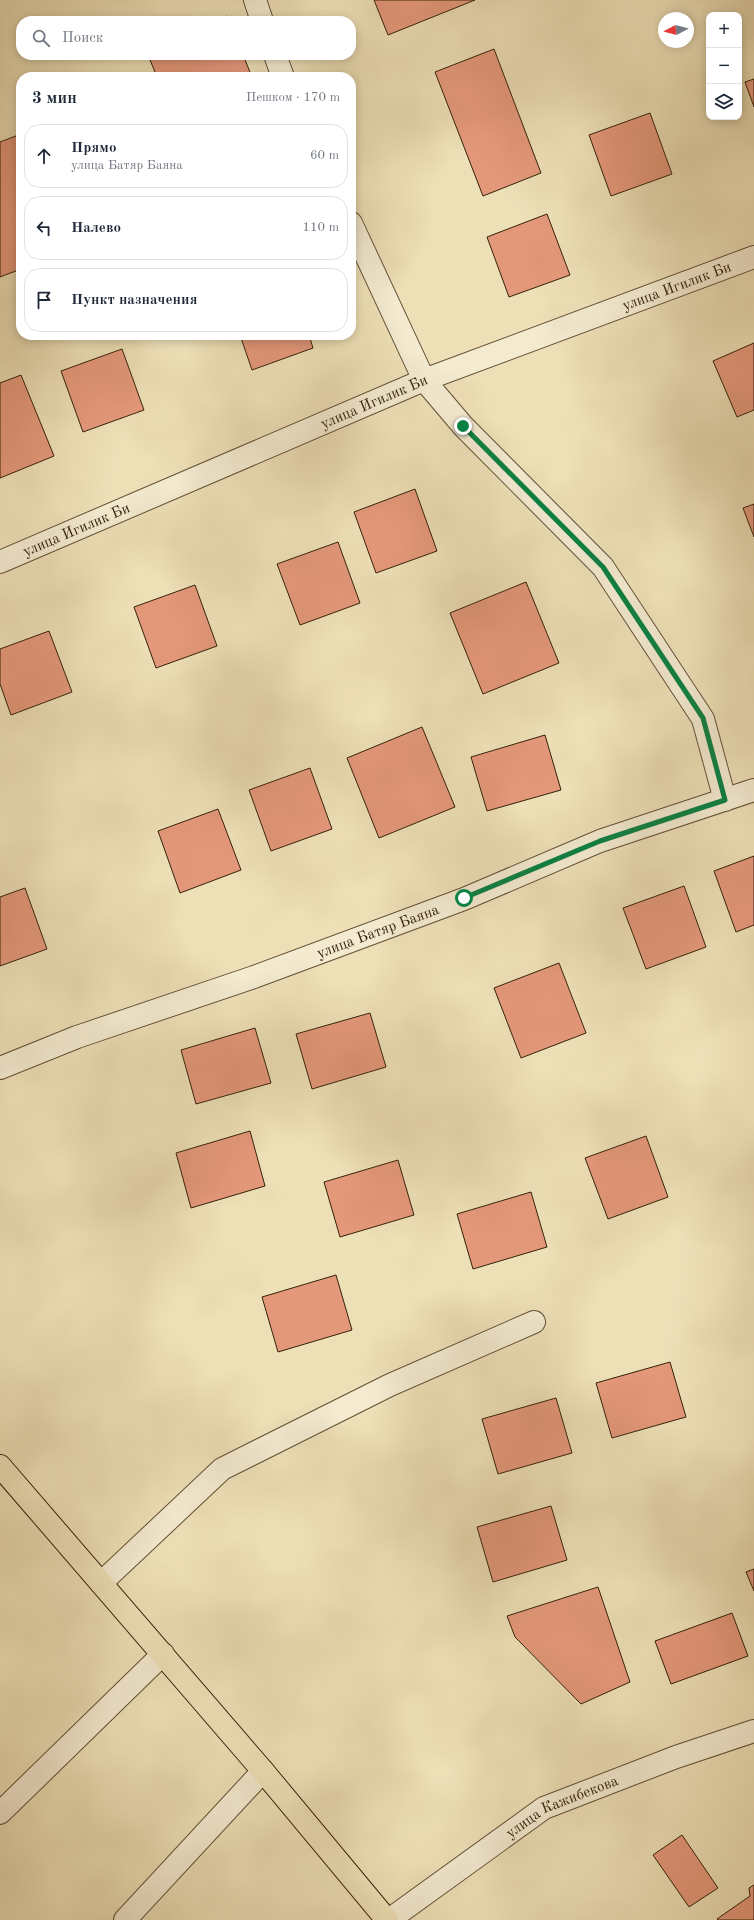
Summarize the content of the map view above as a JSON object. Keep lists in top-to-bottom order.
{
  "streets": {
    "street": ["улица Игилик Би", "улица Батяр Баяна", "улица Кажибекова"]
  },
  "north": "left",
  "page": {
    "map_buttons": ["+", "−"],
    "search": "Поиск",
    "heading": ["3 мин", "Пешком · 170 m"],
    "list": [
      ["Прямо", "улица Батяр Баяна", "60 m"],
      ["Налево", "110 m"],
      "Пункт назначения"
    ]
  }
}
